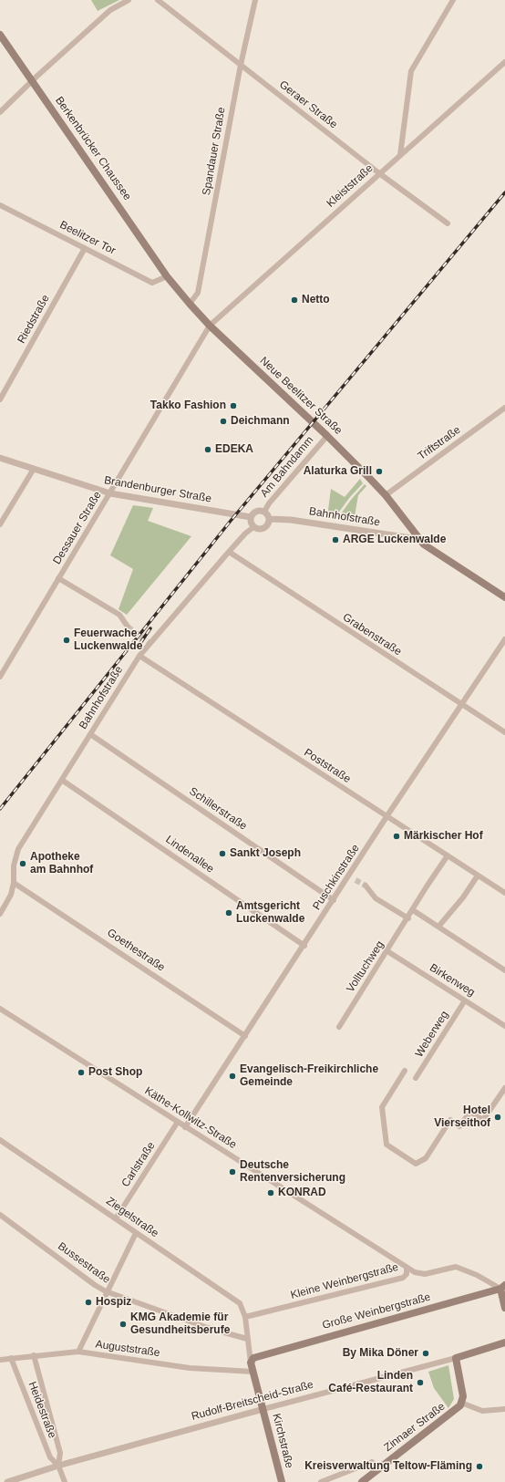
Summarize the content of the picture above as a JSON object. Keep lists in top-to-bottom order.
{
  "streets": {
    "main road": [
      "Berkenbrücker Chaussee",
      "Neue Beelitzer Straße",
      "Große Weinbergstraße",
      "Rudolf-Breitscheid-Straße",
      "Zinnaer Straße",
      "Kirchstraße"
    ],
    "street": [
      "Geraer Straße",
      "Spandauer Straße",
      "Kleiststraße",
      "Beelitzer Tor",
      "Riedstraße",
      "Triftstraße",
      "Am Bahndamm",
      "Brandenburger Straße",
      "Bahnhofstraße",
      "Dessauer Straße",
      "Grabenstraße",
      "Poststraße",
      "Schillerstraße",
      "Lindenallee",
      "Puschkinstraße",
      "Goethestraße",
      "Volltuchweg",
      "Birkenweg",
      "Weberweg",
      "Käthe-Kollwitz-Straße",
      "Carlstraße",
      "Ziegelstraße",
      "Bussestraße",
      "Kleine Weinbergstraße",
      "Auguststraße",
      "Heidestraße"
    ]
  },
  "crossings": [
    ["Geraer Straße", "Spandauer Straße"],
    ["Geraer Straße", "Kleiststraße"],
    ["Berkenbrücker Chaussee", "Beelitzer Tor"],
    ["Berkenbrücker Chaussee", "Neue Beelitzer Straße"],
    ["Spandauer Straße", "Neue Beelitzer Straße"],
    ["Kleiststraße", "Neue Beelitzer Straße"],
    ["Kleiststraße", "Dessauer Straße"],
    ["Beelitzer Tor", "Riedstraße"],
    ["Beelitzer Tor", "Neue Beelitzer Straße"],
    ["Neue Beelitzer Straße", "Triftstraße"],
    ["Neue Beelitzer Straße", "Am Bahndamm"],
    ["Neue Beelitzer Straße", "Bahnhofstraße"],
    ["Neue Beelitzer Straße", "Dessauer Straße"],
    ["Am Bahndamm", "Brandenburger Straße"],
    ["Am Bahndamm", "Bahnhofstraße"],
    ["Brandenburger Straße", "Bahnhofstraße"],
    ["Brandenburger Straße", "Dessauer Straße"],
    ["Bahnhofstraße", "Grabenstraße"],
    ["Bahnhofstraße", "Poststraße"],
    ["Bahnhofstraße", "Schillerstraße"],
    ["Bahnhofstraße", "Lindenallee"],
    ["Bahnhofstraße", "Goethestraße"],
    ["Grabenstraße", "Puschkinstraße"],
    ["Poststraße", "Puschkinstraße"],
    ["Poststraße", "Volltuchweg"],
    ["Schillerstraße", "Puschkinstraße"],
    ["Lindenallee", "Puschkinstraße"],
    ["Puschkinstraße", "Goethestraße"],
    ["Puschkinstraße", "Käthe-Kollwitz-Straße"],
    ["Volltuchweg", "Birkenweg"],
    ["Birkenweg", "Weberweg"],
    ["Käthe-Kollwitz-Straße", "Carlstraße"],
    ["Käthe-Kollwitz-Straße", "Kleine Weinbergstraße"],
    ["Carlstraße", "Ziegelstraße"],
    ["Ziegelstraße", "Kleine Weinbergstraße"],
    ["Ziegelstraße", "Kirchstraße"],
    ["Bussestraße", "Kirchstraße"],
    ["Kleine Weinbergstraße", "Große Weinbergstraße"],
    ["Kleine Weinbergstraße", "Kirchstraße"],
    ["Große Weinbergstraße", "Kirchstraße"],
    ["Auguststraße", "Heidestraße"],
    ["Auguststraße", "Kirchstraße"],
    ["Rudolf-Breitscheid-Straße", "Heidestraße"],
    ["Rudolf-Breitscheid-Straße", "Kirchstraße"]
  ],
  "places": [
    "Netto",
    "Takko Fashion",
    "Deichmann",
    "EDEKA",
    "Alaturka Grill",
    "ARGE Luckenwalde",
    "Feuerwache Luckenwalde",
    "Märkischer Hof",
    "Sankt Joseph",
    "Apotheke am Bahnhof",
    "Amtsgericht Luckenwalde",
    "Post Shop",
    "Evangelisch-Freikirchliche Gemeinde",
    "Hotel Vierseithof",
    "Deutsche Rentenversicherung",
    "KONRAD",
    "Hospiz",
    "KMG Akademie für Gesundheitsberufe",
    "By Mika Döner",
    "Linden Café-Restaurant",
    "Kreisverwaltung Teltow-Fläming"
  ]
}
